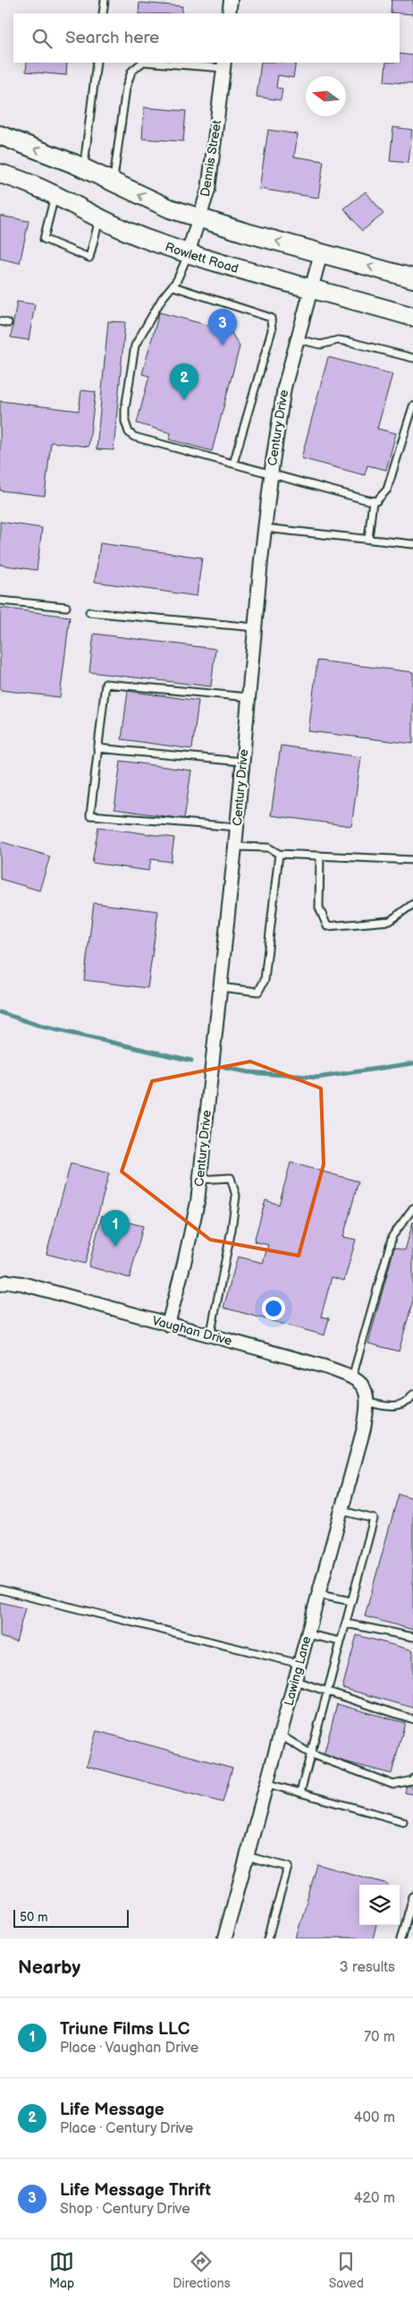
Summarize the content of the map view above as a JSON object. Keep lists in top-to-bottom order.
{
  "streets": {
    "main road": ["Rowlett Road"],
    "street": [
      "Dennis Street",
      "Century Drive",
      "Vaughan Drive",
      "Lawing Lane"
    ]
  },
  "crossings": [
    ["Dennis Street", "Rowlett Road"],
    ["Rowlett Road", "Century Drive"],
    ["Century Drive", "Vaughan Drive"],
    ["Vaughan Drive", "Lawing Lane"]
  ],
  "scale_bar": "50 m",
  "north": "left",
  "page": {
    "search": "Search here",
    "pins": ["3", "2", "1"],
    "scale": "50 m",
    "heading": ["Nearby", "3 results"],
    "list": [
      {
        "mark": "1",
        "name": "Triune Films LLC",
        "note": "Place · Vaughan Drive",
        "value": "70 m"
      },
      {
        "mark": "2",
        "name": "Life Message",
        "note": "Place · Century Drive",
        "value": "400 m"
      },
      {
        "mark": "3",
        "name": "Life Message Thrift",
        "note": "Shop · Century Drive",
        "value": "420 m"
      }
    ],
    "nav": ["Map", "Directions", "Saved"]
  }
}
